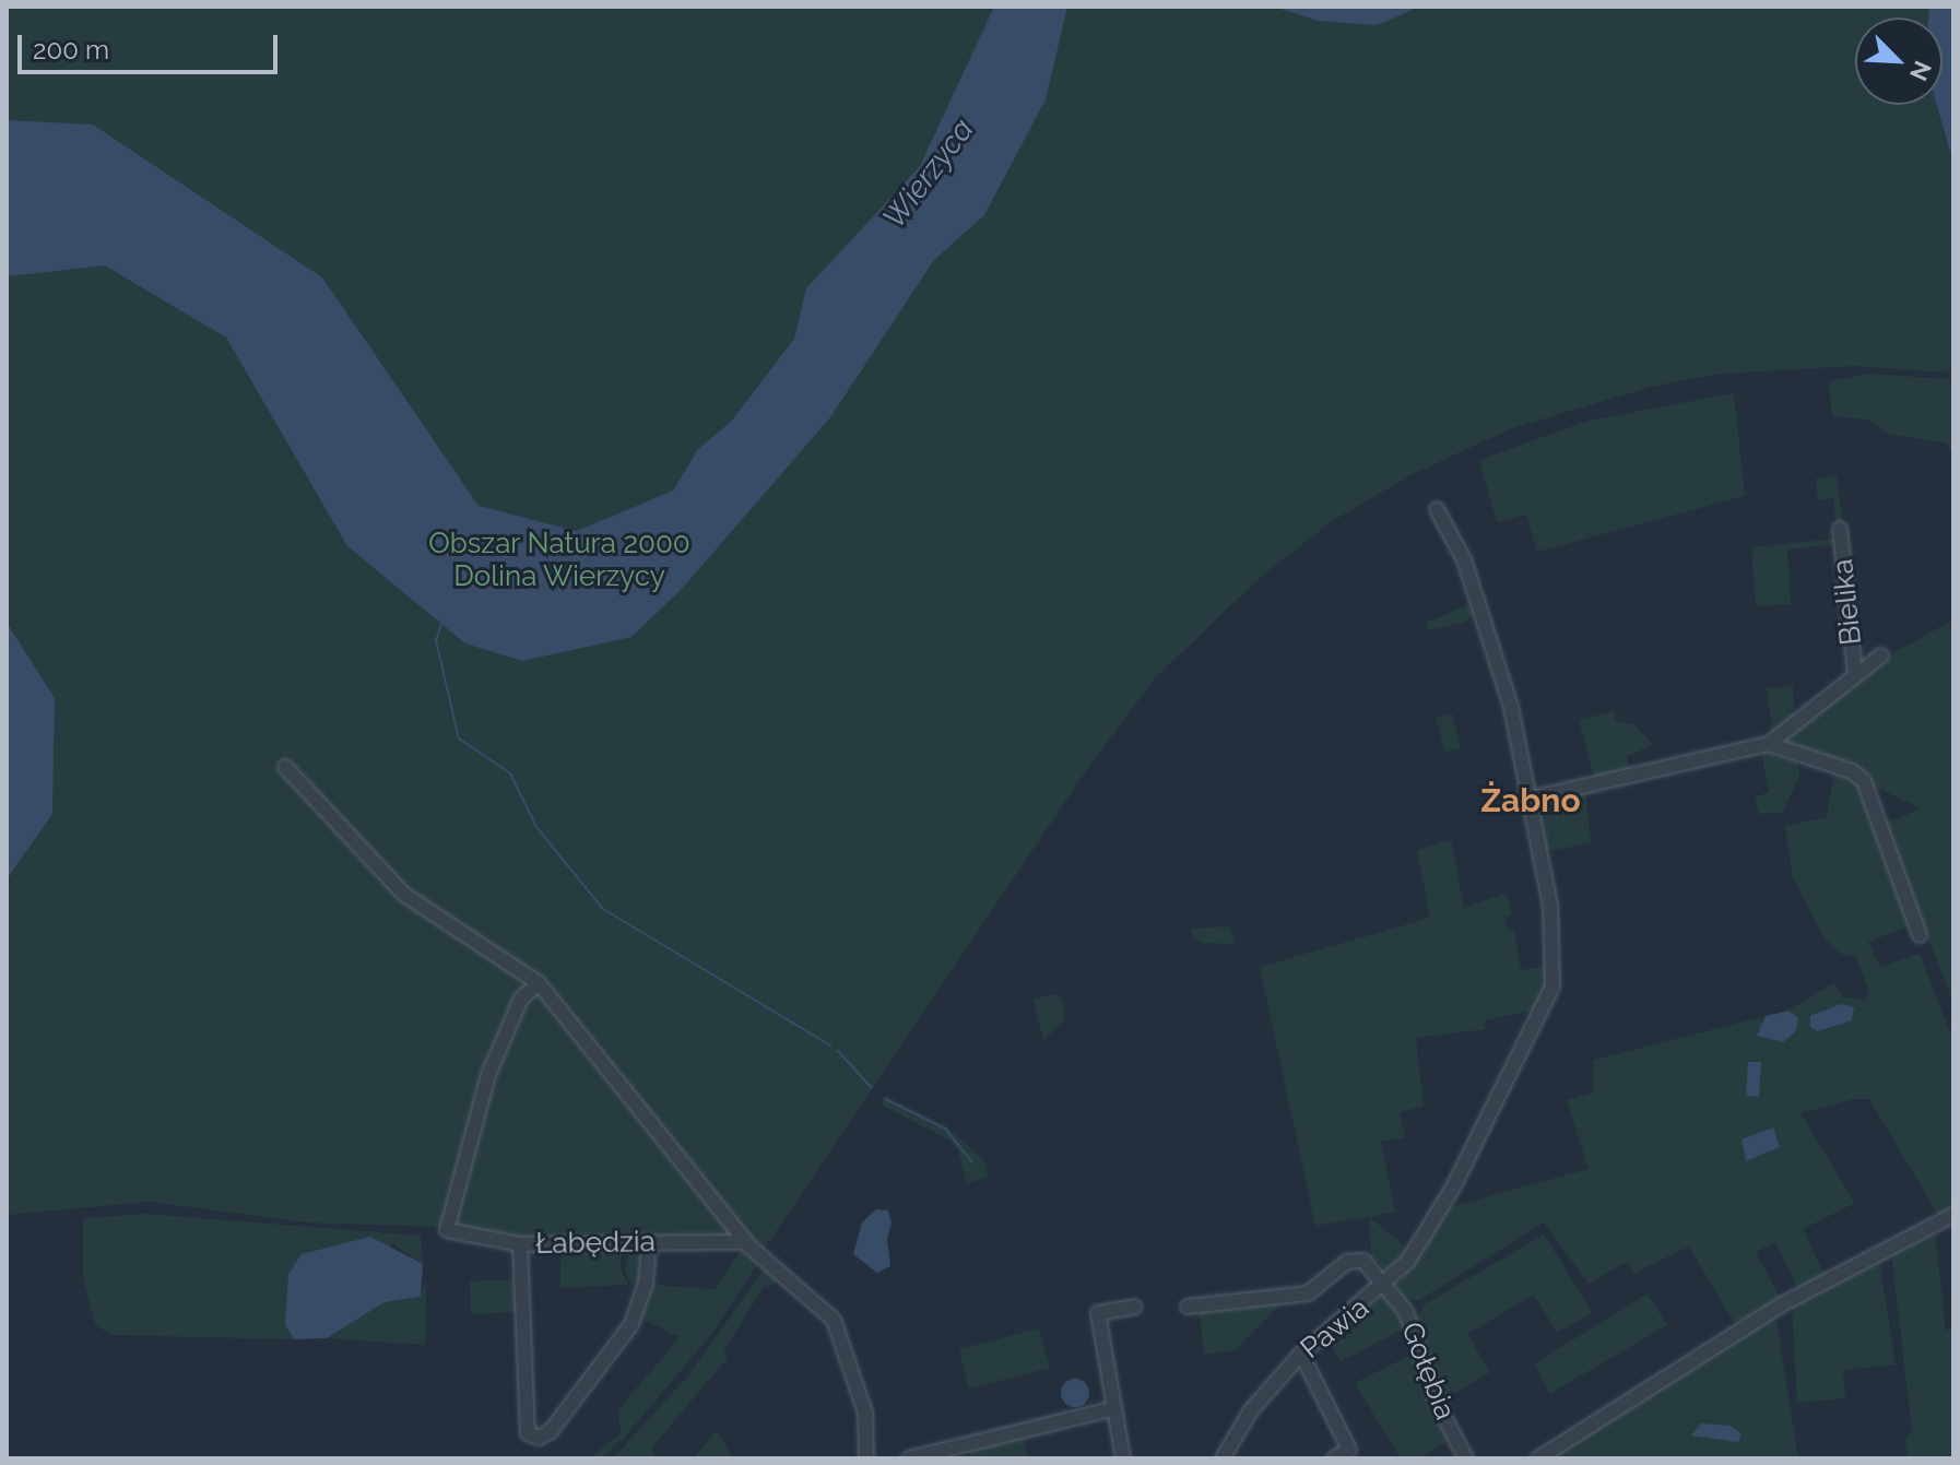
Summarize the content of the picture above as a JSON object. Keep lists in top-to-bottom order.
{
  "streets": {
    "street": [
      "Bielika",
      "Łabędzia",
      "Pawia",
      "Gołębia"
    ]
  },
  "crossings": [
    ["Pawia", "Gołębia"]
  ],
  "districts": ["Żabno"],
  "water": ["Wierzyca"],
  "parks": ["Obszar Natura 2000 Dolina Wierzycy"],
  "scale_bar": "200 m",
  "north": "bottom right"
}
